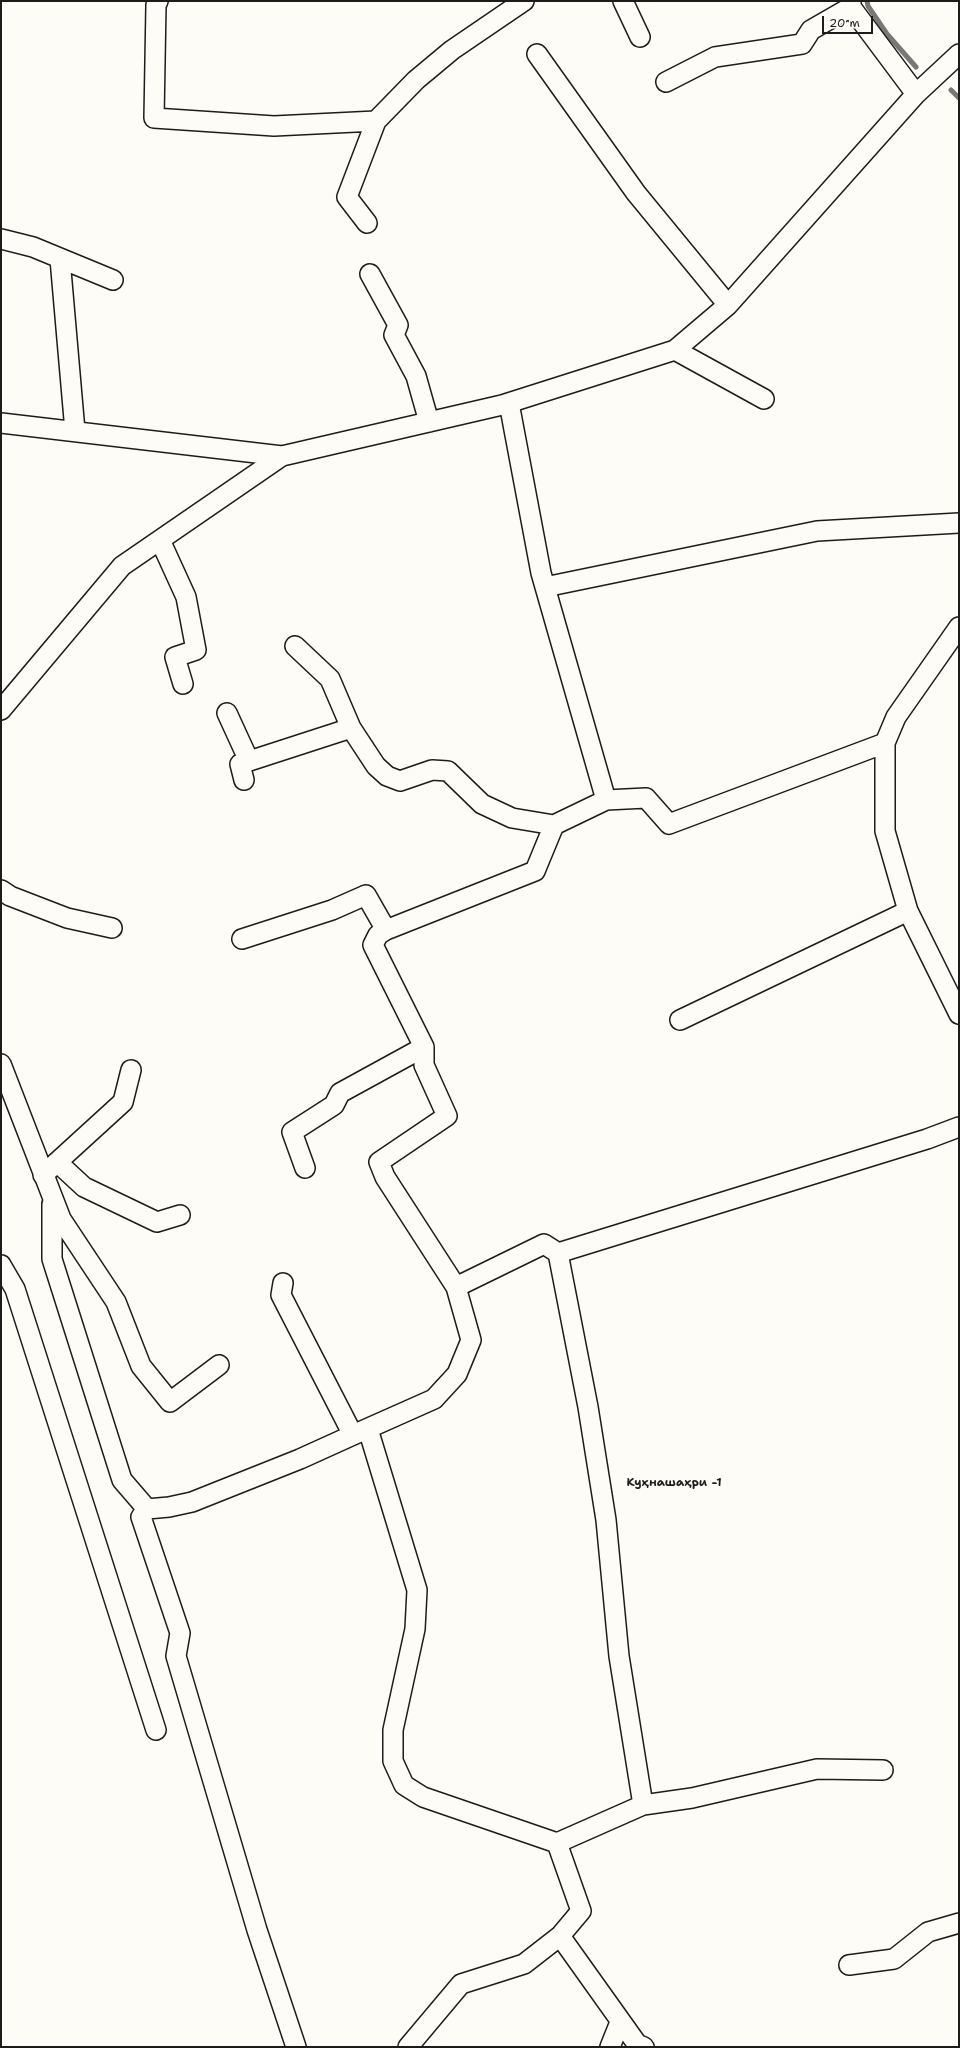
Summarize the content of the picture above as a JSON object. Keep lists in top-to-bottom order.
{
  "districts": ["Куҳнашаҳри -1"],
  "scale_bar": "20 m"
}
